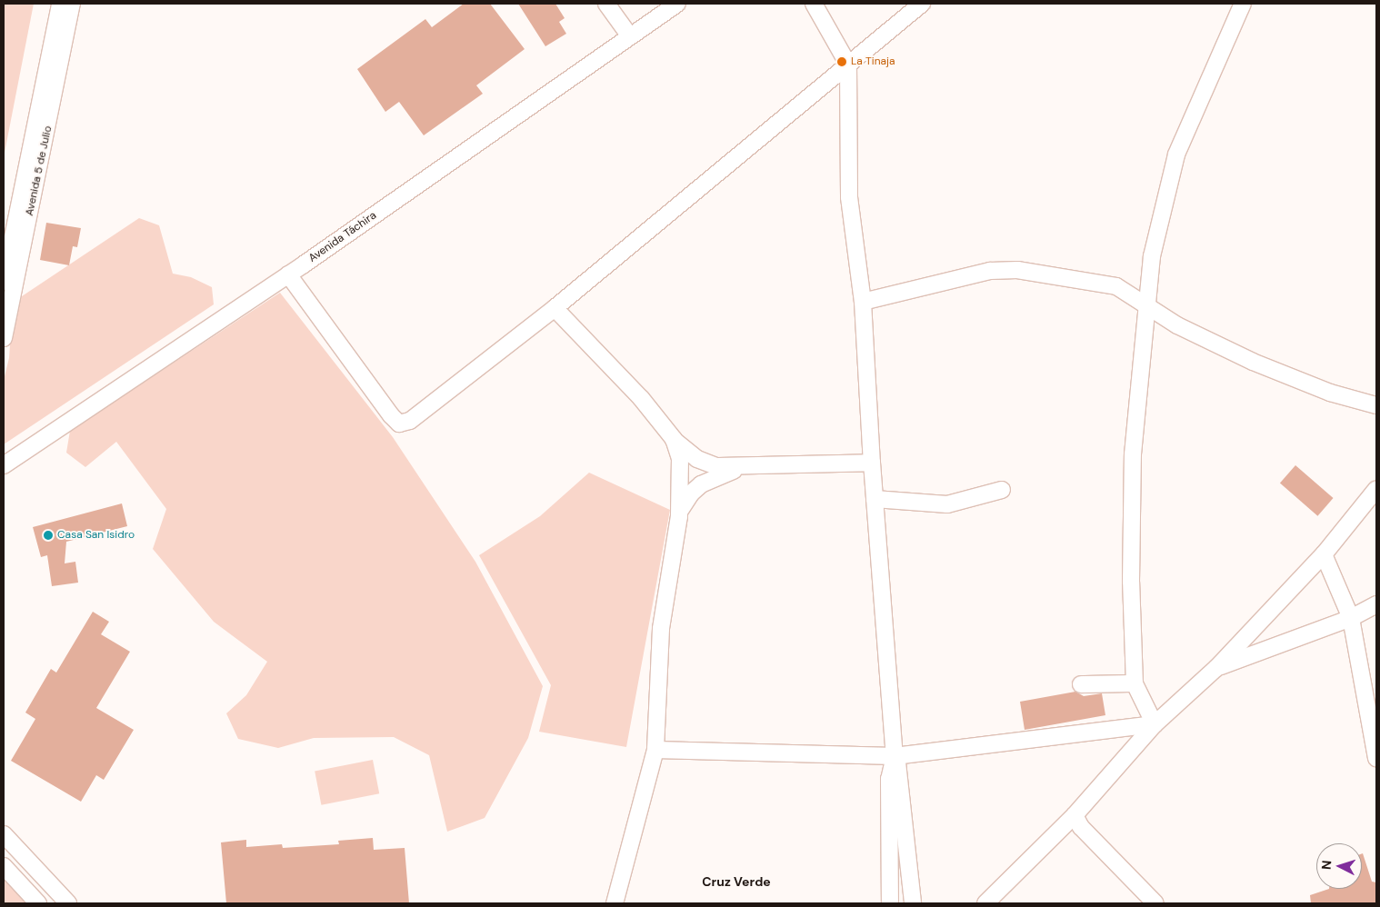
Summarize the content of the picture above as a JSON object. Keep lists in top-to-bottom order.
{
  "streets": {
    "street": ["Avenida 5 de Julio", "Avenida Táchira"]
  },
  "districts": ["Cruz Verde"],
  "places": ["La Tinaja", "Casa San Isidro"],
  "north": "left"
}
